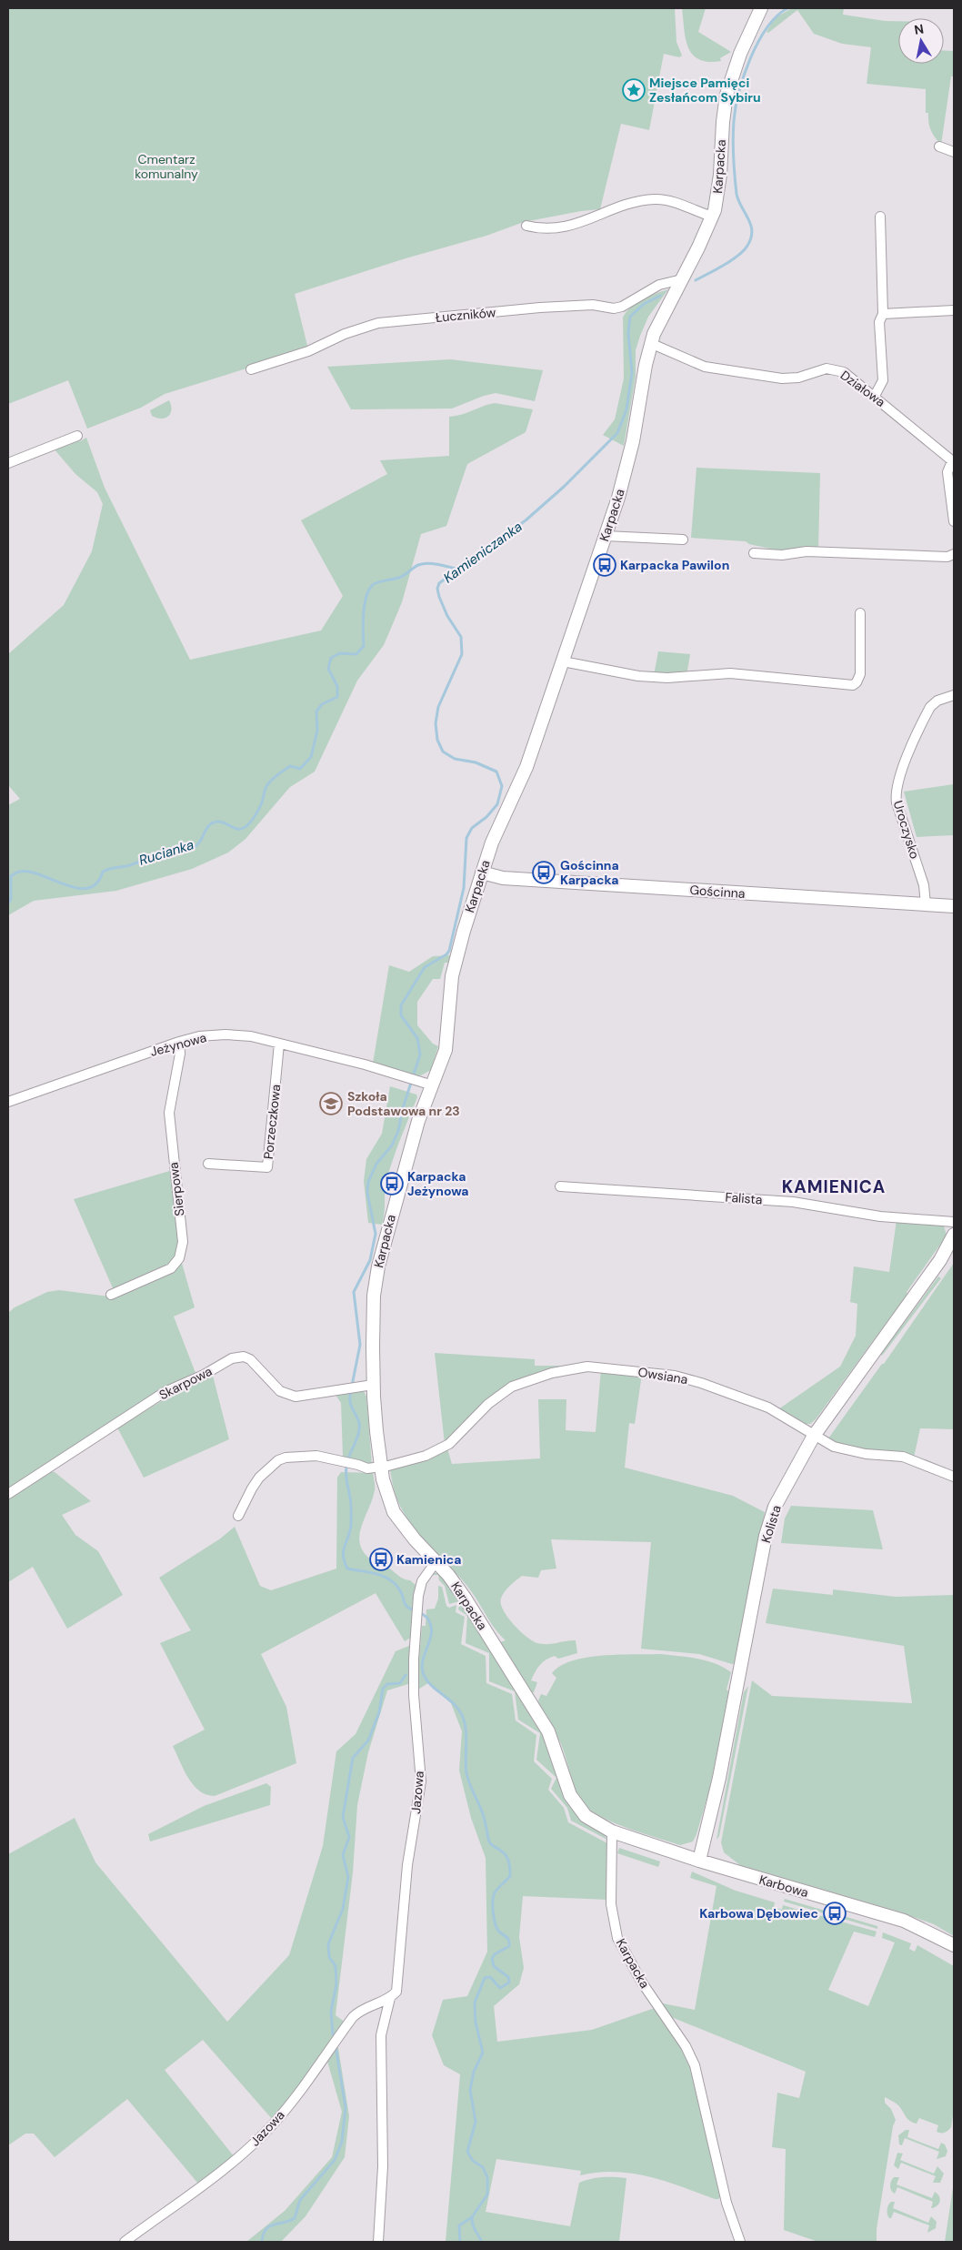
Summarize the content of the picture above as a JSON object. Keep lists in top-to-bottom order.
{
  "streets": {
    "street": [
      "Karpacka",
      "Łuczników",
      "Działowa",
      "Uroczysko",
      "Gościnna",
      "Jeżynowa",
      "Porzeczkowa",
      "Sierpowa",
      "Falista",
      "Owsiana",
      "Skarpowa",
      "Kolista",
      "Jazowa",
      "Karbowa"
    ]
  },
  "crossings": [
    ["Karpacka", "Łuczników"],
    ["Karpacka", "Działowa"],
    ["Karpacka", "Gościnna"],
    ["Karpacka", "Jeżynowa"],
    ["Karpacka", "Owsiana"],
    ["Karpacka", "Skarpowa"],
    ["Karpacka", "Jazowa"],
    ["Karpacka", "Karbowa"],
    ["Uroczysko", "Gościnna"],
    ["Jeżynowa", "Porzeczkowa"],
    ["Jeżynowa", "Sierpowa"],
    ["Owsiana", "Kolista"],
    ["Kolista", "Karbowa"]
  ],
  "districts": ["KAMIENICA"],
  "water": ["Kamieniczanka", "Rucianka"],
  "parks": ["Cmentarz komunalny"],
  "places": {
    "place": ["Miejsce Pamięci Zesłańcom Sybiru"],
    "bus stop": [
      "Karpacka Pawilon",
      "Gościnna Karpacka",
      "Karpacka Jeżynowa",
      "Kamienica",
      "Karbowa Dębowiec"
    ],
    "school or university": ["Szkoła Podstawowa nr 23"]
  },
  "north": "top"
}
